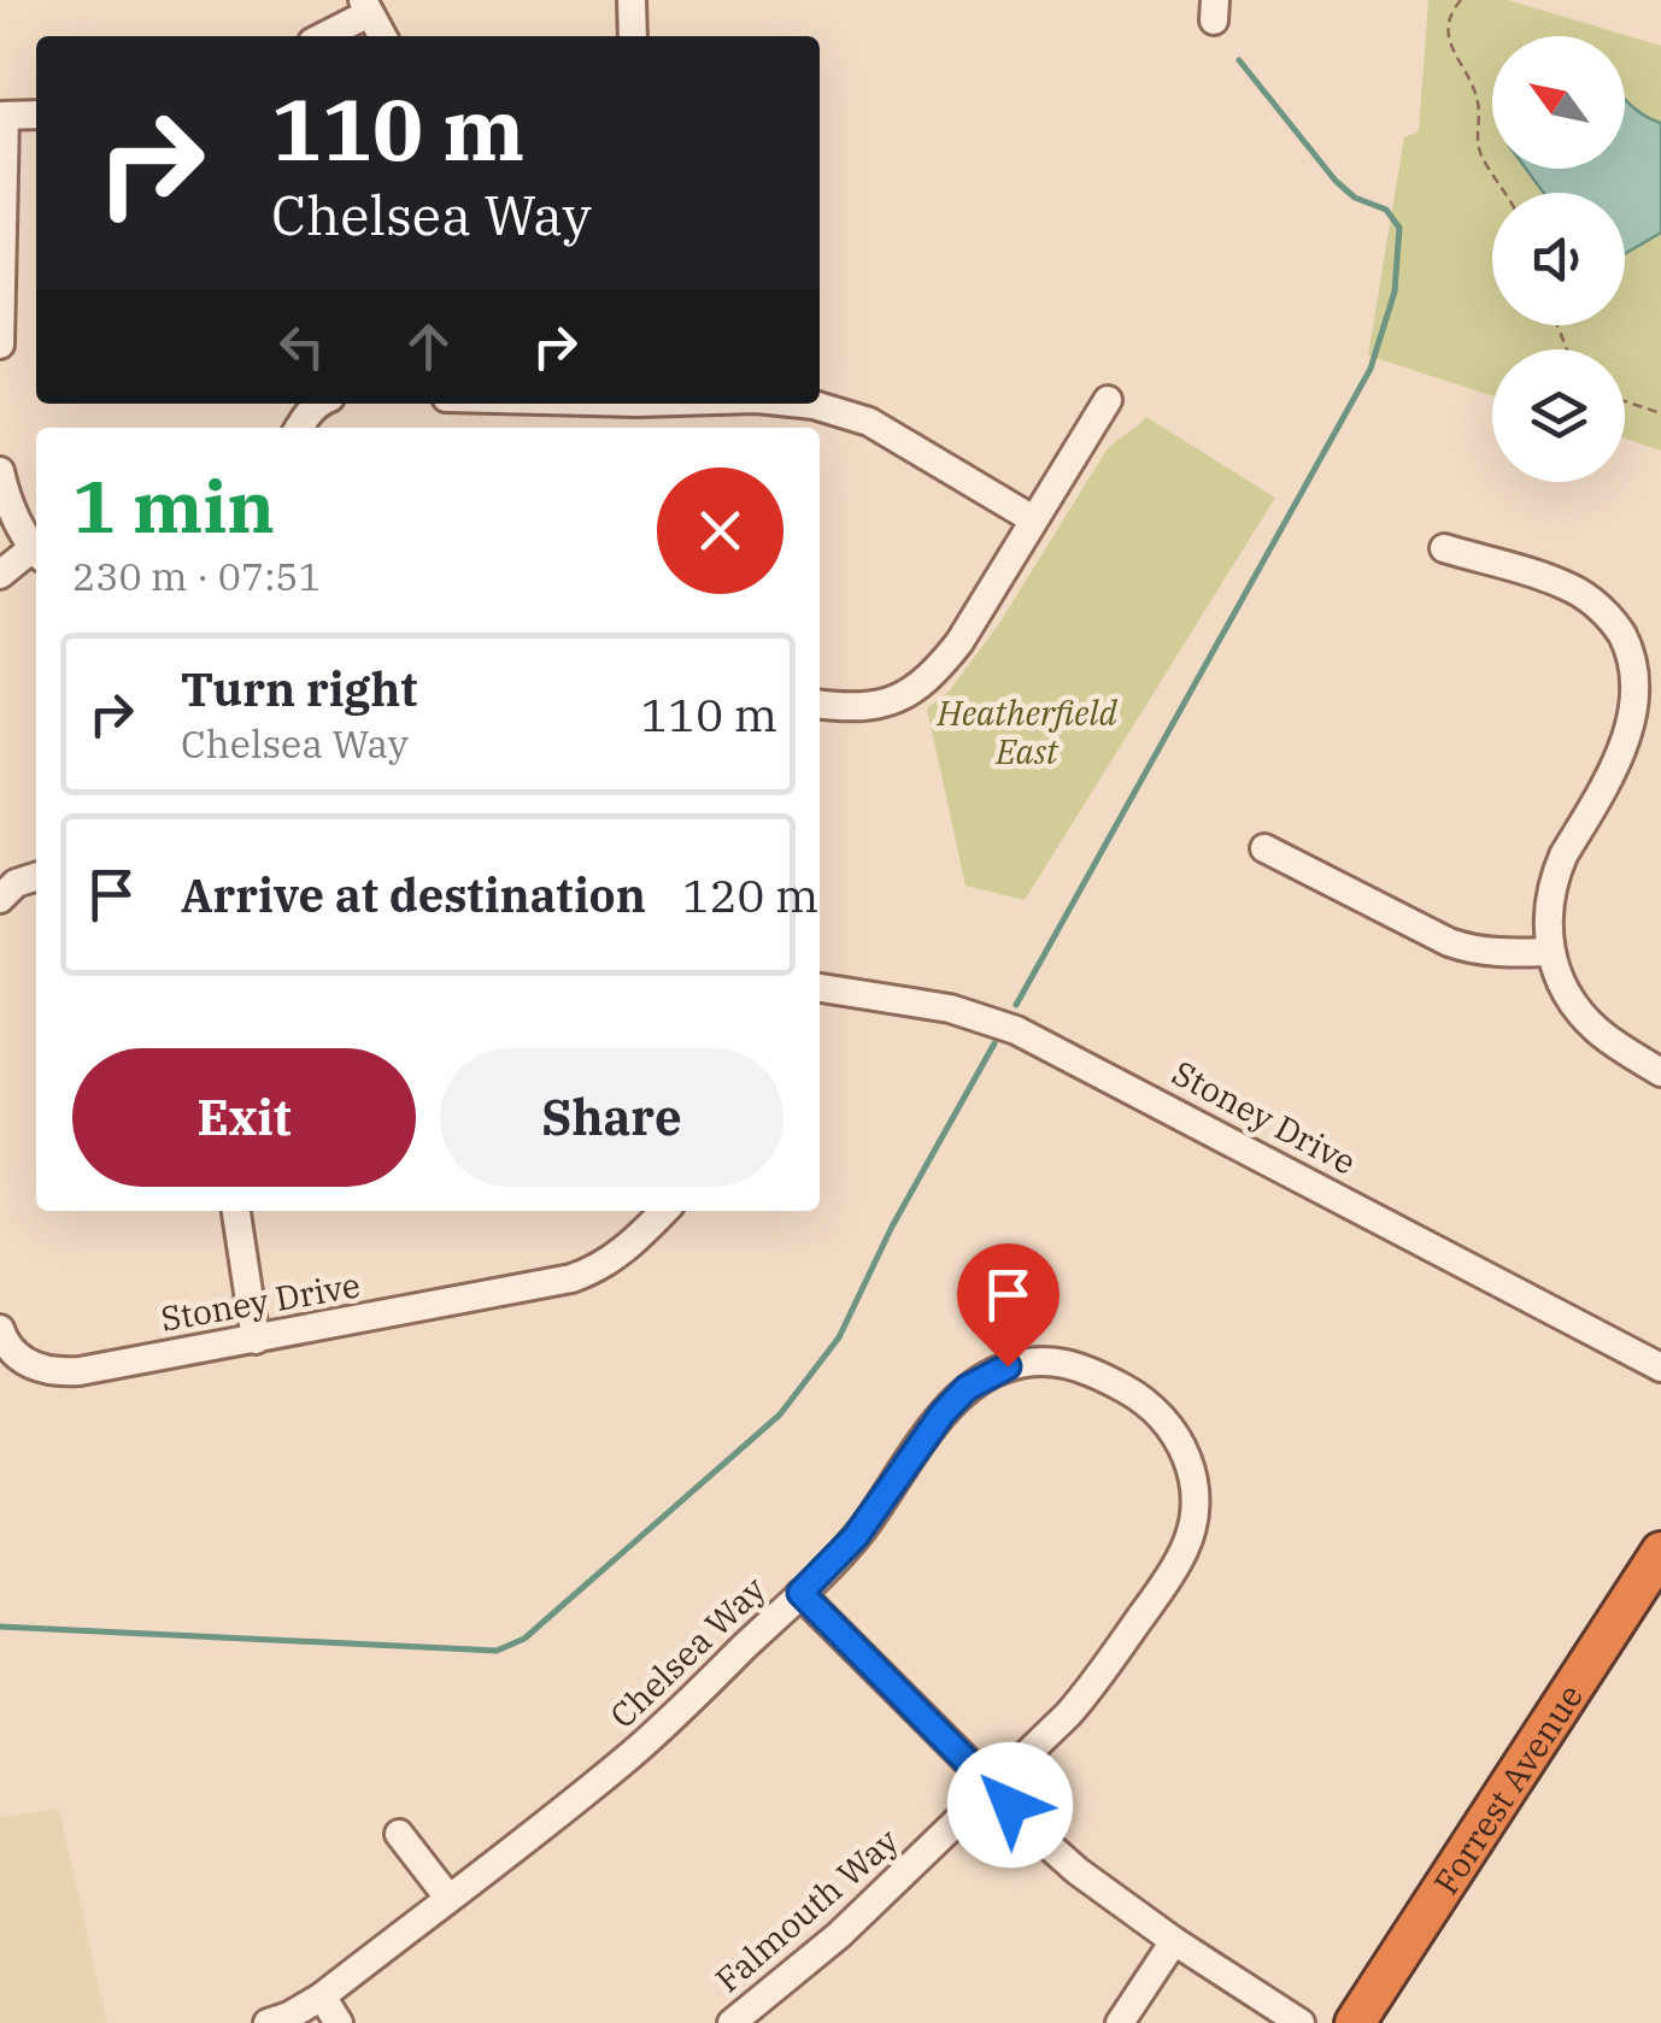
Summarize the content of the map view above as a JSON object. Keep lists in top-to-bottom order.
{
  "streets": {
    "highway": ["Forrest Avenue"],
    "street": ["Stoney Drive", "Chelsea Way", "Falmouth Way"]
  },
  "crossings": [
    ["Chelsea Way", "Falmouth Way"]
  ],
  "parks": ["Heatherfield East"],
  "north": "top left",
  "page": {
    "turn": ["110 m", "Chelsea Way"],
    "heading": ["1 min", "230 m · 07:51"],
    "list": [
      {
        "name": "Turn right",
        "note": "Chelsea Way",
        "value": "110 m"
      },
      {
        "name": "Arrive at destination",
        "value": "120 m"
      }
    ],
    "buttons": ["Exit", "Share"]
  }
}
